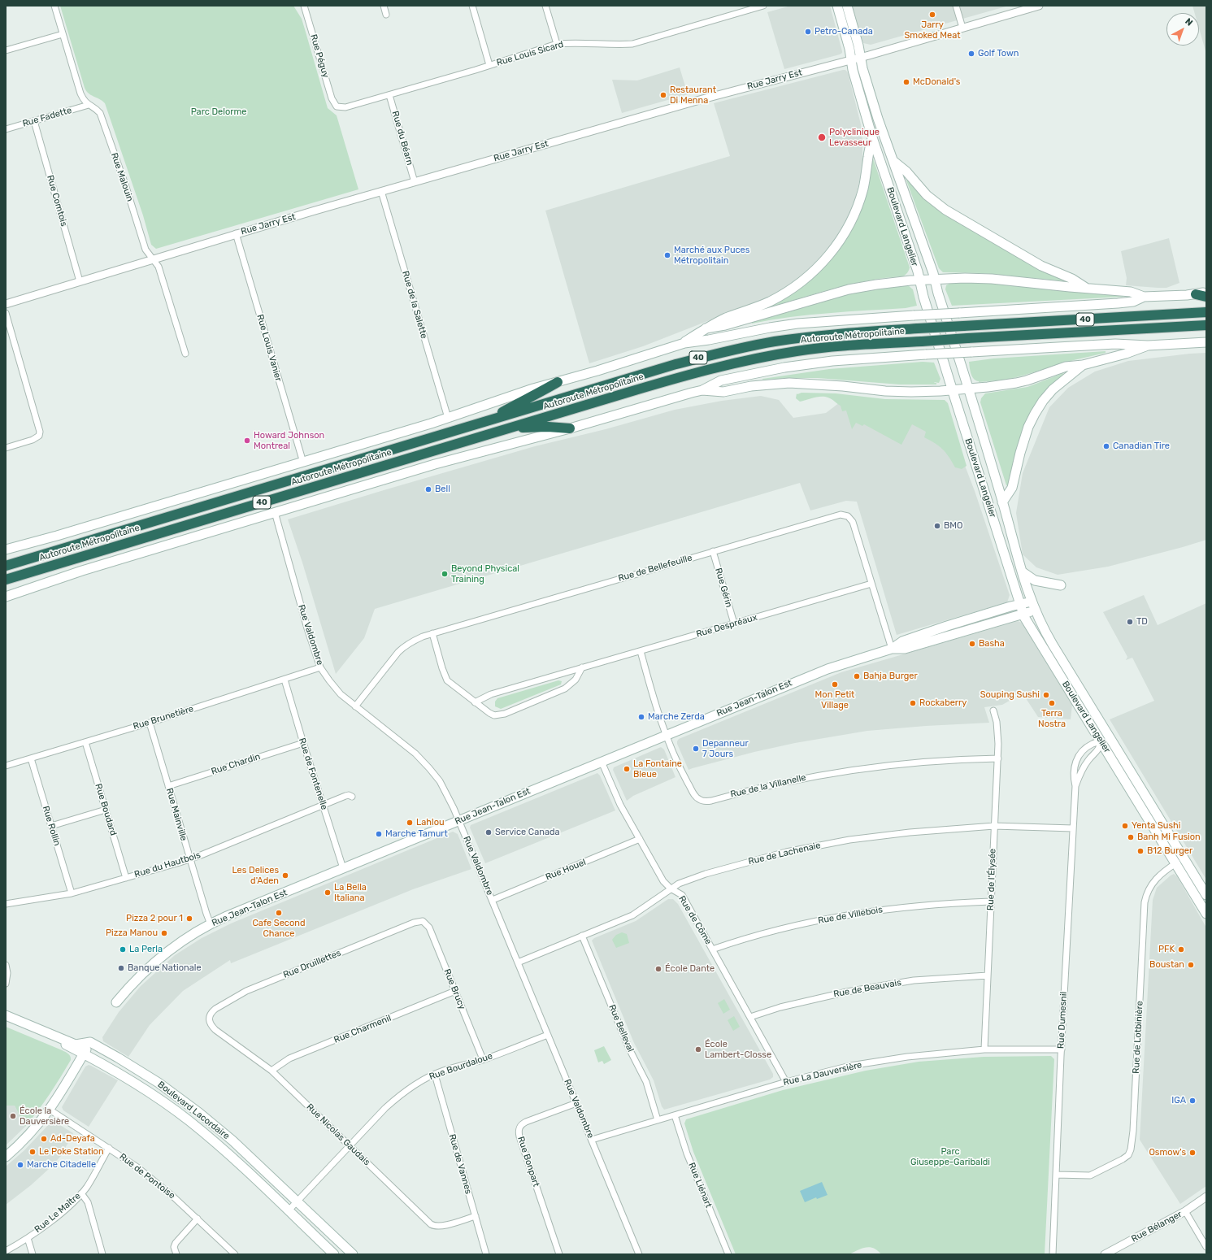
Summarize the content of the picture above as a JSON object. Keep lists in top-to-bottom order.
{
  "streets": {
    "highway": ["40", "Autoroute Métropolitaine"],
    "main road": ["Boulevard Langelier", "Rue Jean-Talon Est", "Boulevard Lacordaire"],
    "street": [
      "Rue Louis Sicard",
      "Rue Péguy",
      "Rue Jarry Est",
      "Rue Fadette",
      "Rue du Béarn",
      "Rue Malouin",
      "Rue Comtois",
      "Rue de la Salette",
      "Rue Louis Vanier",
      "Rue de Bellefeuille",
      "Rue Gérin",
      "Rue Despréaux",
      "Rue Valdombre",
      "Rue Brunetière",
      "Rue Chardin",
      "Rue de Fontenelle",
      "Rue de la Villanelle",
      "Rue Boudard",
      "Rue Mainville",
      "Rue Rollin",
      "Rue de Lachenaie",
      "Rue du Hautbois",
      "Rue Houel",
      "Rue de l'Élysée",
      "Rue de Villebois",
      "Rue de Côme",
      "Rue Druillettes",
      "Rue de Beauvais",
      "Rue Brucy",
      "Rue Dumesnil",
      "Rue Belleval",
      "Rue Charmenil",
      "Rue de Lotbinière",
      "Rue Bourdaloue",
      "Rue La Dauversière",
      "Rue Nicolas Gaudais",
      "Rue Bonpart",
      "Rue de Vannes",
      "Rue de Pontoise",
      "Rue Liénart",
      "Rue Le Maître",
      "Rue Bélanger"
    ]
  },
  "crossings": [
    ["Rue Louis Sicard", "Rue Péguy"],
    ["Rue Louis Sicard", "Rue du Béarn"],
    ["Rue Jarry Est", "Rue du Béarn"],
    ["Rue Jarry Est", "Rue Malouin"],
    ["Rue Jarry Est", "Rue Comtois"],
    ["Rue Jarry Est", "Boulevard Langelier"],
    ["Rue Jarry Est", "Rue de la Salette"],
    ["Rue Jarry Est", "Rue Louis Vanier"],
    ["Rue Fadette", "Rue Malouin"],
    ["Rue Fadette", "Rue Comtois"],
    ["Boulevard Langelier", "Rue Jean-Talon Est"],
    ["Boulevard Langelier", "Rue Dumesnil"],
    ["Boulevard Langelier", "Rue de Lotbinière"],
    ["Rue de Bellefeuille", "Rue Gérin"],
    ["Rue de Bellefeuille", "Rue Despréaux"],
    ["Rue de Bellefeuille", "Rue Valdombre"],
    ["Rue de Bellefeuille", "Rue Jean-Talon Est"],
    ["Rue Gérin", "Rue Despréaux"],
    ["Rue Despréaux", "Rue de la Villanelle"],
    ["Rue Valdombre", "Rue Jean-Talon Est"],
    ["Rue Valdombre", "Rue Brunetière"],
    ["Rue Valdombre", "Rue de Lachenaie"],
    ["Rue Valdombre", "Rue Houel"],
    ["Rue Valdombre", "Rue Bourdaloue"],
    ["Rue Valdombre", "Rue La Dauversière"],
    ["Rue Valdombre", "Rue Bonpart"],
    ["Rue Jean-Talon Est", "Rue de Fontenelle"],
    ["Rue Jean-Talon Est", "Rue de la Villanelle"],
    ["Rue Jean-Talon Est", "Rue Mainville"],
    ["Rue Jean-Talon Est", "Rue de Côme"],
    ["Rue Brunetière", "Rue de Fontenelle"],
    ["Rue Brunetière", "Rue Boudard"],
    ["Rue Brunetière", "Rue Mainville"],
    ["Rue Brunetière", "Rue Rollin"],
    ["Rue Chardin", "Rue de Fontenelle"],
    ["Rue Chardin", "Rue Mainville"],
    ["Rue de Fontenelle", "Rue du Hautbois"],
    ["Rue de la Villanelle", "Rue de l'Élysée"],
    ["Rue Boudard", "Rue du Hautbois"],
    ["Rue Mainville", "Rue du Hautbois"],
    ["Rue Rollin", "Rue du Hautbois"],
    ["Rue de Lachenaie", "Rue de l'Élysée"],
    ["Rue de Lachenaie", "Rue de Côme"],
    ["Rue de Lachenaie", "Rue Dumesnil"],
    ["Rue de Lachenaie", "Rue Belleval"],
    ["Rue Houel", "Rue de Côme"],
    ["Rue de l'Élysée", "Rue de Villebois"],
    ["Rue de l'Élysée", "Rue de Beauvais"],
    ["Rue de l'Élysée", "Rue La Dauversière"],
    ["Rue de Villebois", "Rue de Côme"],
    ["Rue de Côme", "Rue de Beauvais"],
    ["Rue de Côme", "Rue La Dauversière"],
    ["Rue Druillettes", "Rue Brucy"],
    ["Rue Druillettes", "Rue Nicolas Gaudais"],
    ["Rue Brucy", "Rue Charmenil"],
    ["Rue Brucy", "Rue Bourdaloue"],
    ["Rue Dumesnil", "Rue de Lotbinière"],
    ["Rue Dumesnil", "Rue La Dauversière"],
    ["Rue Belleval", "Rue La Dauversière"],
    ["Rue Charmenil", "Rue Nicolas Gaudais"],
    ["Rue Bourdaloue", "Boulevard Lacordaire"],
    ["Rue Bourdaloue", "Rue Nicolas Gaudais"],
    ["Rue Bourdaloue", "Rue de Vannes"],
    ["Rue La Dauversière", "Rue Liénart"],
    ["Rue Nicolas Gaudais", "Rue de Vannes"],
    ["Rue de Pontoise", "Rue Le Maître"]
  ],
  "parks": ["Parc Delorme", "Parc Giuseppe-Garibaldi"],
  "places": [
    "Jarry Smoked Meat",
    "Petro-Canada",
    "Golf Town",
    "McDonald's",
    "Restaurant Di Menna",
    "Polyclinique Levasseur",
    "Marché aux Puces Métropolitain",
    "Howard Johnson Montreal",
    "Canadian Tire",
    "Bell",
    "BMO",
    "Beyond Physical Training",
    "TD",
    "Basha",
    "Bahja Burger",
    "Mon Petit Village",
    "Souping Sushi",
    "Rockaberry",
    "Terra Nostra",
    "Marche Zerda",
    "Depanneur 7 Jours",
    "La Fontaine Bleue",
    "Lahlou",
    "Yenta Sushi",
    "Service Canada",
    "Marche Tamurt",
    "Banh Mi Fusion",
    "B12 Burger",
    "Les Delices d'Aden",
    "La Bella Italiana",
    "Cafe Second Chance",
    "Pizza 2 pour 1",
    "Pizza Manou",
    "La Perla",
    "PFK",
    "Boustan",
    "Banque Nationale",
    "École Dante",
    "École Lambert-Closse",
    "IGA",
    "École la Dauversière",
    "Ad-Deyafa",
    "Le Poke Station",
    "Osmow's",
    "Marche Citadelle"
  ],
  "north": "top right"
}
